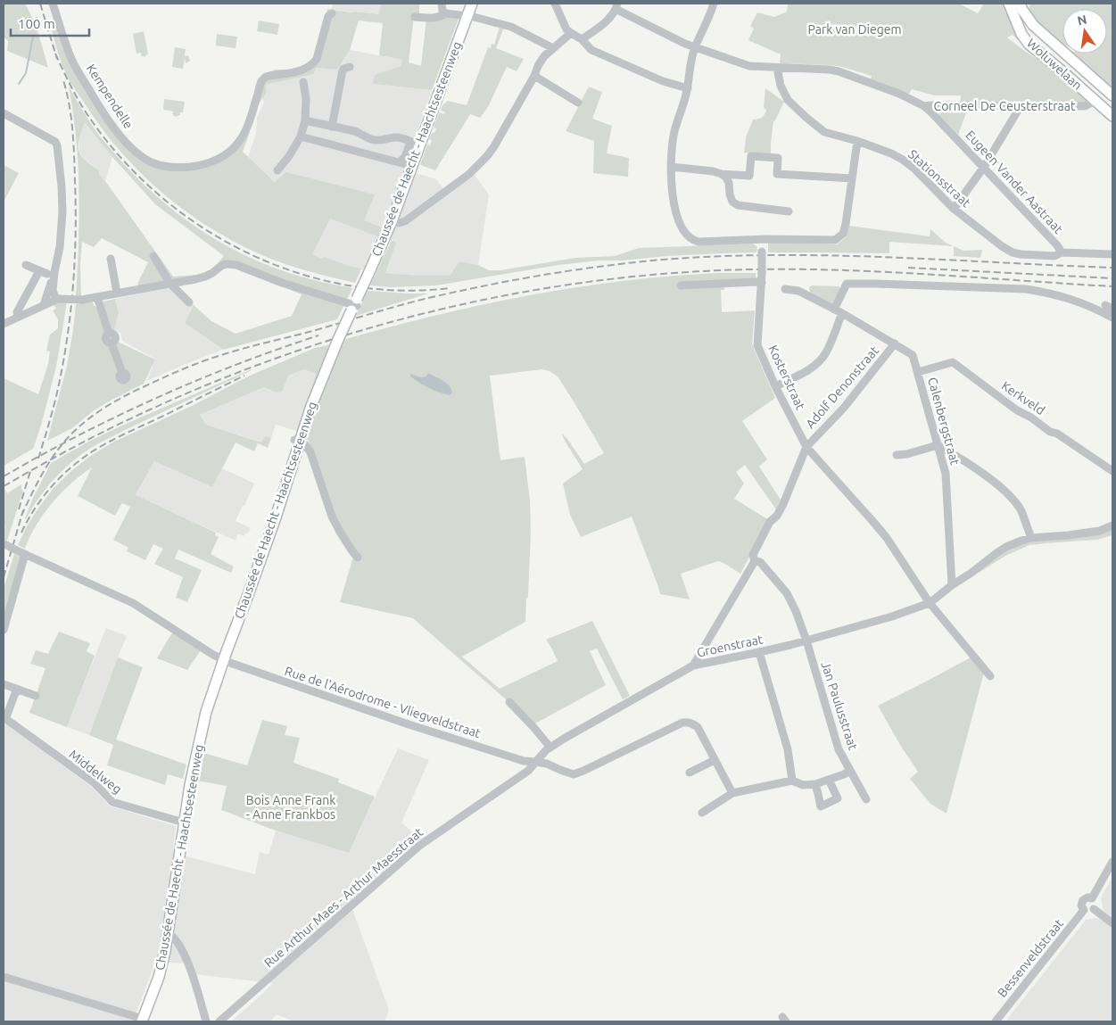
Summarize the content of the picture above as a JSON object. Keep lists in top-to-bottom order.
{
  "streets": {
    "main road": ["Woluwelaan", "Corneel De Ceusterstraat", "Chaussée de Haecht - Haachtsesteenweg"],
    "street": [
      "Kempendelle",
      "Stationsstraat",
      "Eugeen Vander Aastraat",
      "Kosterstraat",
      "Adolf Denonstraat",
      "Kerkveld",
      "Calenbergstraat",
      "Groenstraat",
      "Rue de l'Aérodrome - Vliegveldstraat",
      "Jan Paulusstraat",
      "Middelweg",
      "Rue Arthur Maes - Arthur Maesstraat",
      "Bessenveldstraat"
    ]
  },
  "crossings": [
    ["Woluwelaan", "Corneel De Ceusterstraat"],
    ["Corneel De Ceusterstraat", "Eugeen Vander Aastraat"],
    ["Chaussée de Haecht - Haachtsesteenweg", "Rue de l'Aérodrome - Vliegveldstraat"],
    ["Chaussée de Haecht - Haachtsesteenweg", "Middelweg"],
    ["Stationsstraat", "Eugeen Vander Aastraat"],
    ["Kosterstraat", "Adolf Denonstraat"],
    ["Kosterstraat", "Groenstraat"],
    ["Adolf Denonstraat", "Calenbergstraat"],
    ["Kerkveld", "Calenbergstraat"],
    ["Calenbergstraat", "Groenstraat"],
    ["Groenstraat", "Jan Paulusstraat"],
    ["Groenstraat", "Rue Arthur Maes - Arthur Maesstraat"],
    ["Rue de l'Aérodrome - Vliegveldstraat", "Rue Arthur Maes - Arthur Maesstraat"]
  ],
  "parks": ["Park van Diegem", "Bois Anne Frank - Anne Frankbos"],
  "scale_bar": "100 m",
  "north": "top"
}
